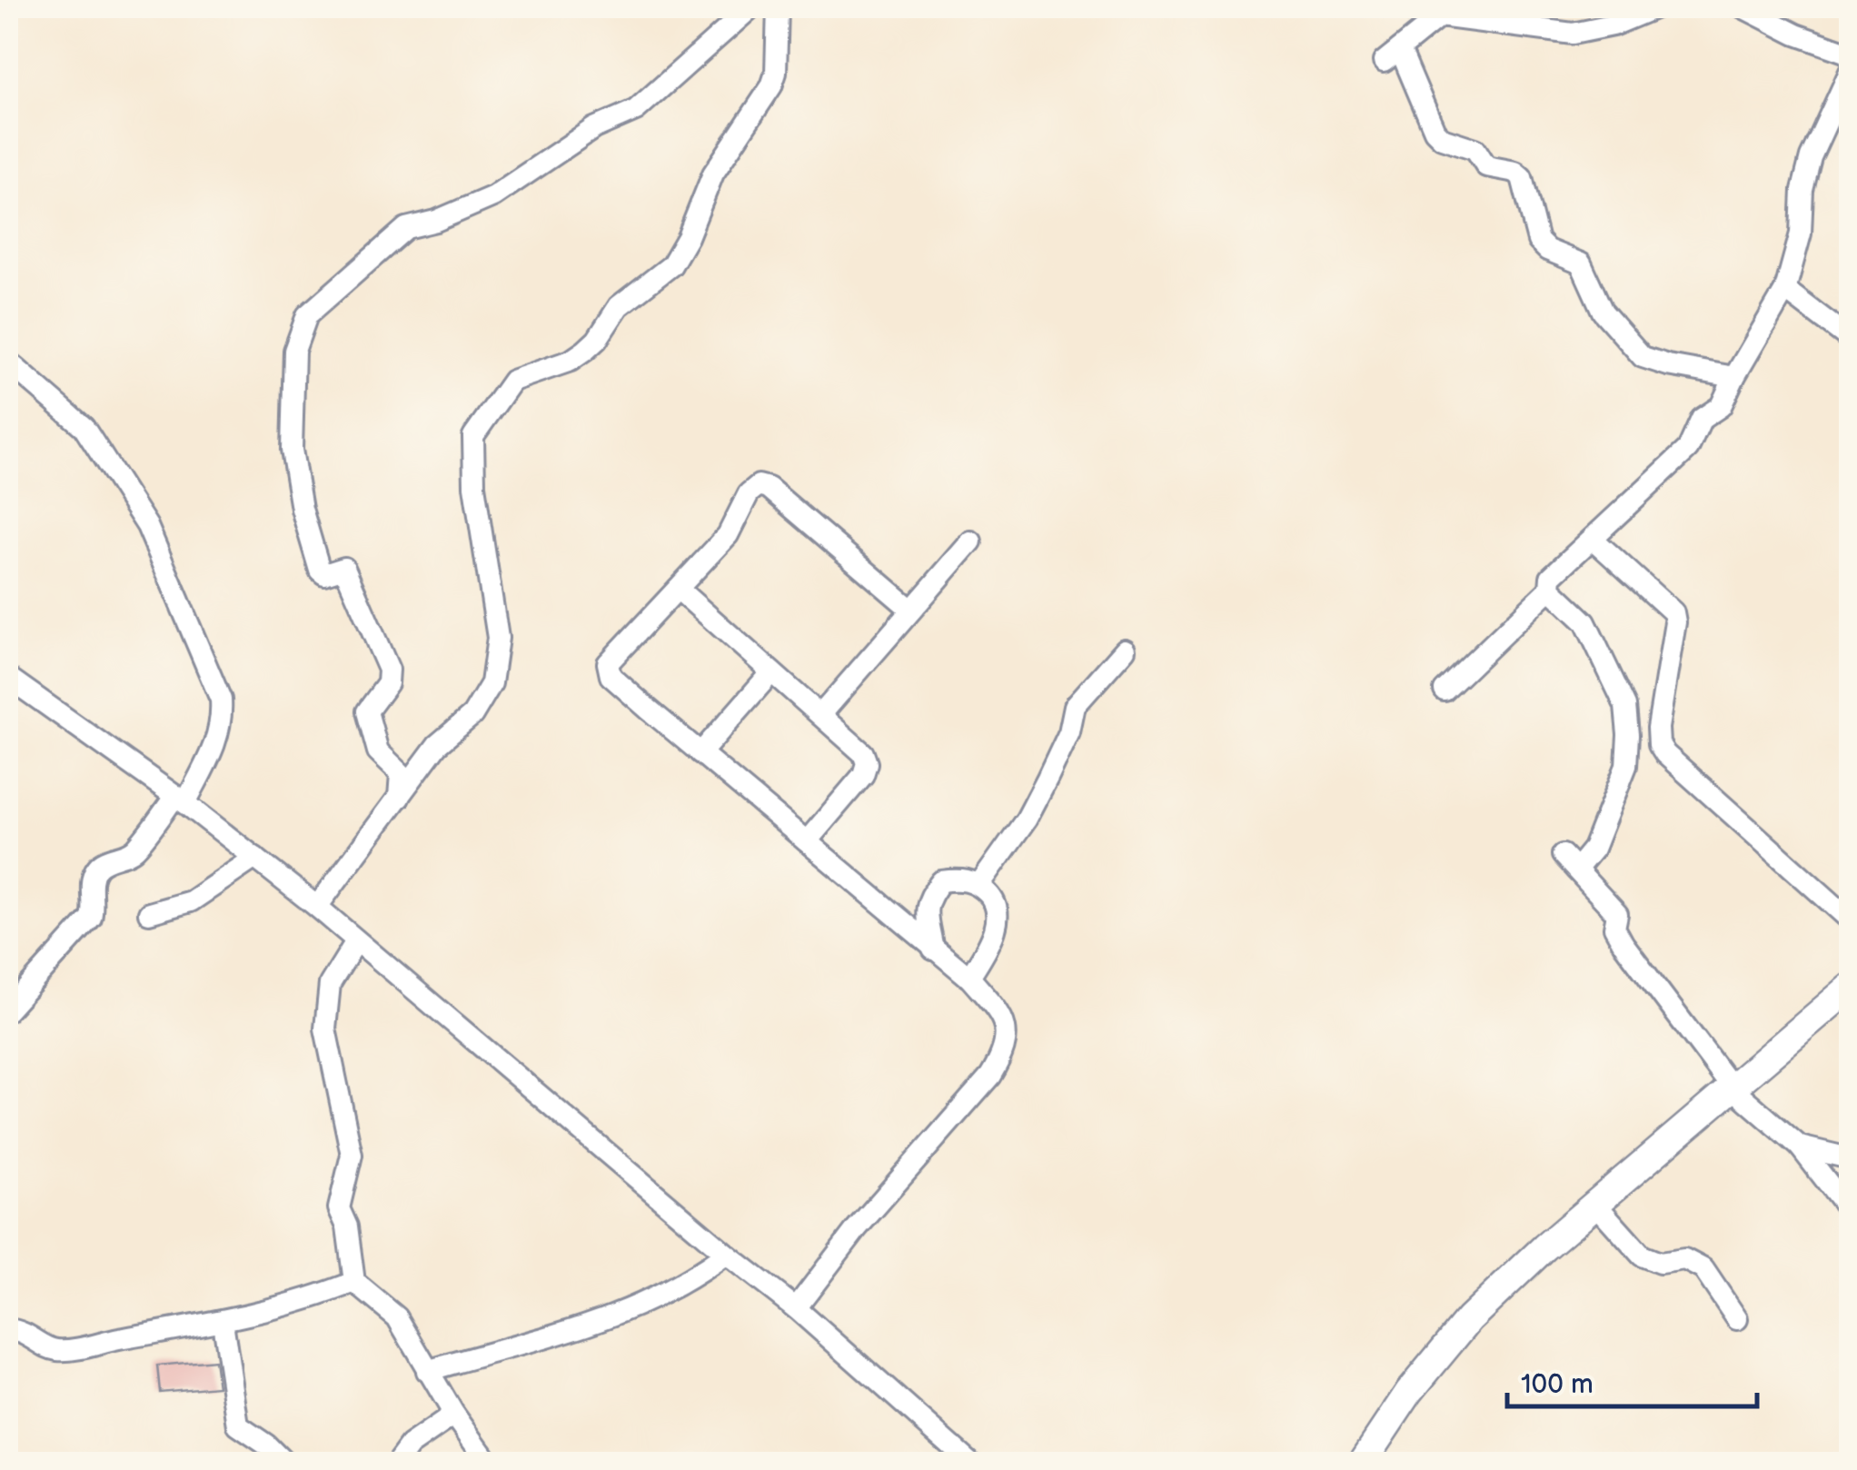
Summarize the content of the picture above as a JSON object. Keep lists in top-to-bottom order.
{
  "scale_bar": "100 m"
}
